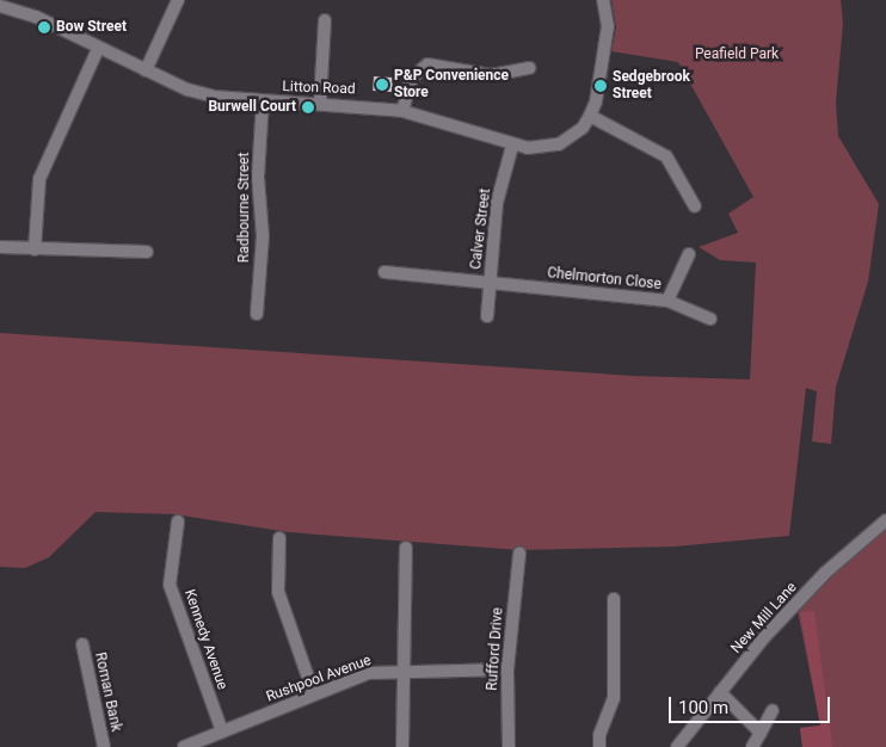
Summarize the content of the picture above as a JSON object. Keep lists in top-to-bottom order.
{
  "streets": {
    "street": [
      "Litton Road",
      "Radbourne Street",
      "Calver Street",
      "Chelmorton Close",
      "New Mill Lane",
      "Kennedy Avenue",
      "Rufford Drive",
      "Rushpool Avenue",
      "Roman Bank"
    ]
  },
  "crossings": [
    ["Litton Road", "Radbourne Street"],
    ["Litton Road", "Calver Street"],
    ["Calver Street", "Chelmorton Close"],
    ["Kennedy Avenue", "Rushpool Avenue"],
    ["Rufford Drive", "Rushpool Avenue"]
  ],
  "parks": ["Peafield Park"],
  "places": [
    "Bow Street",
    "P&P Convenience Store",
    "Sedgebrook Street",
    "Burwell Court"
  ],
  "scale_bar": "100 m"
}
